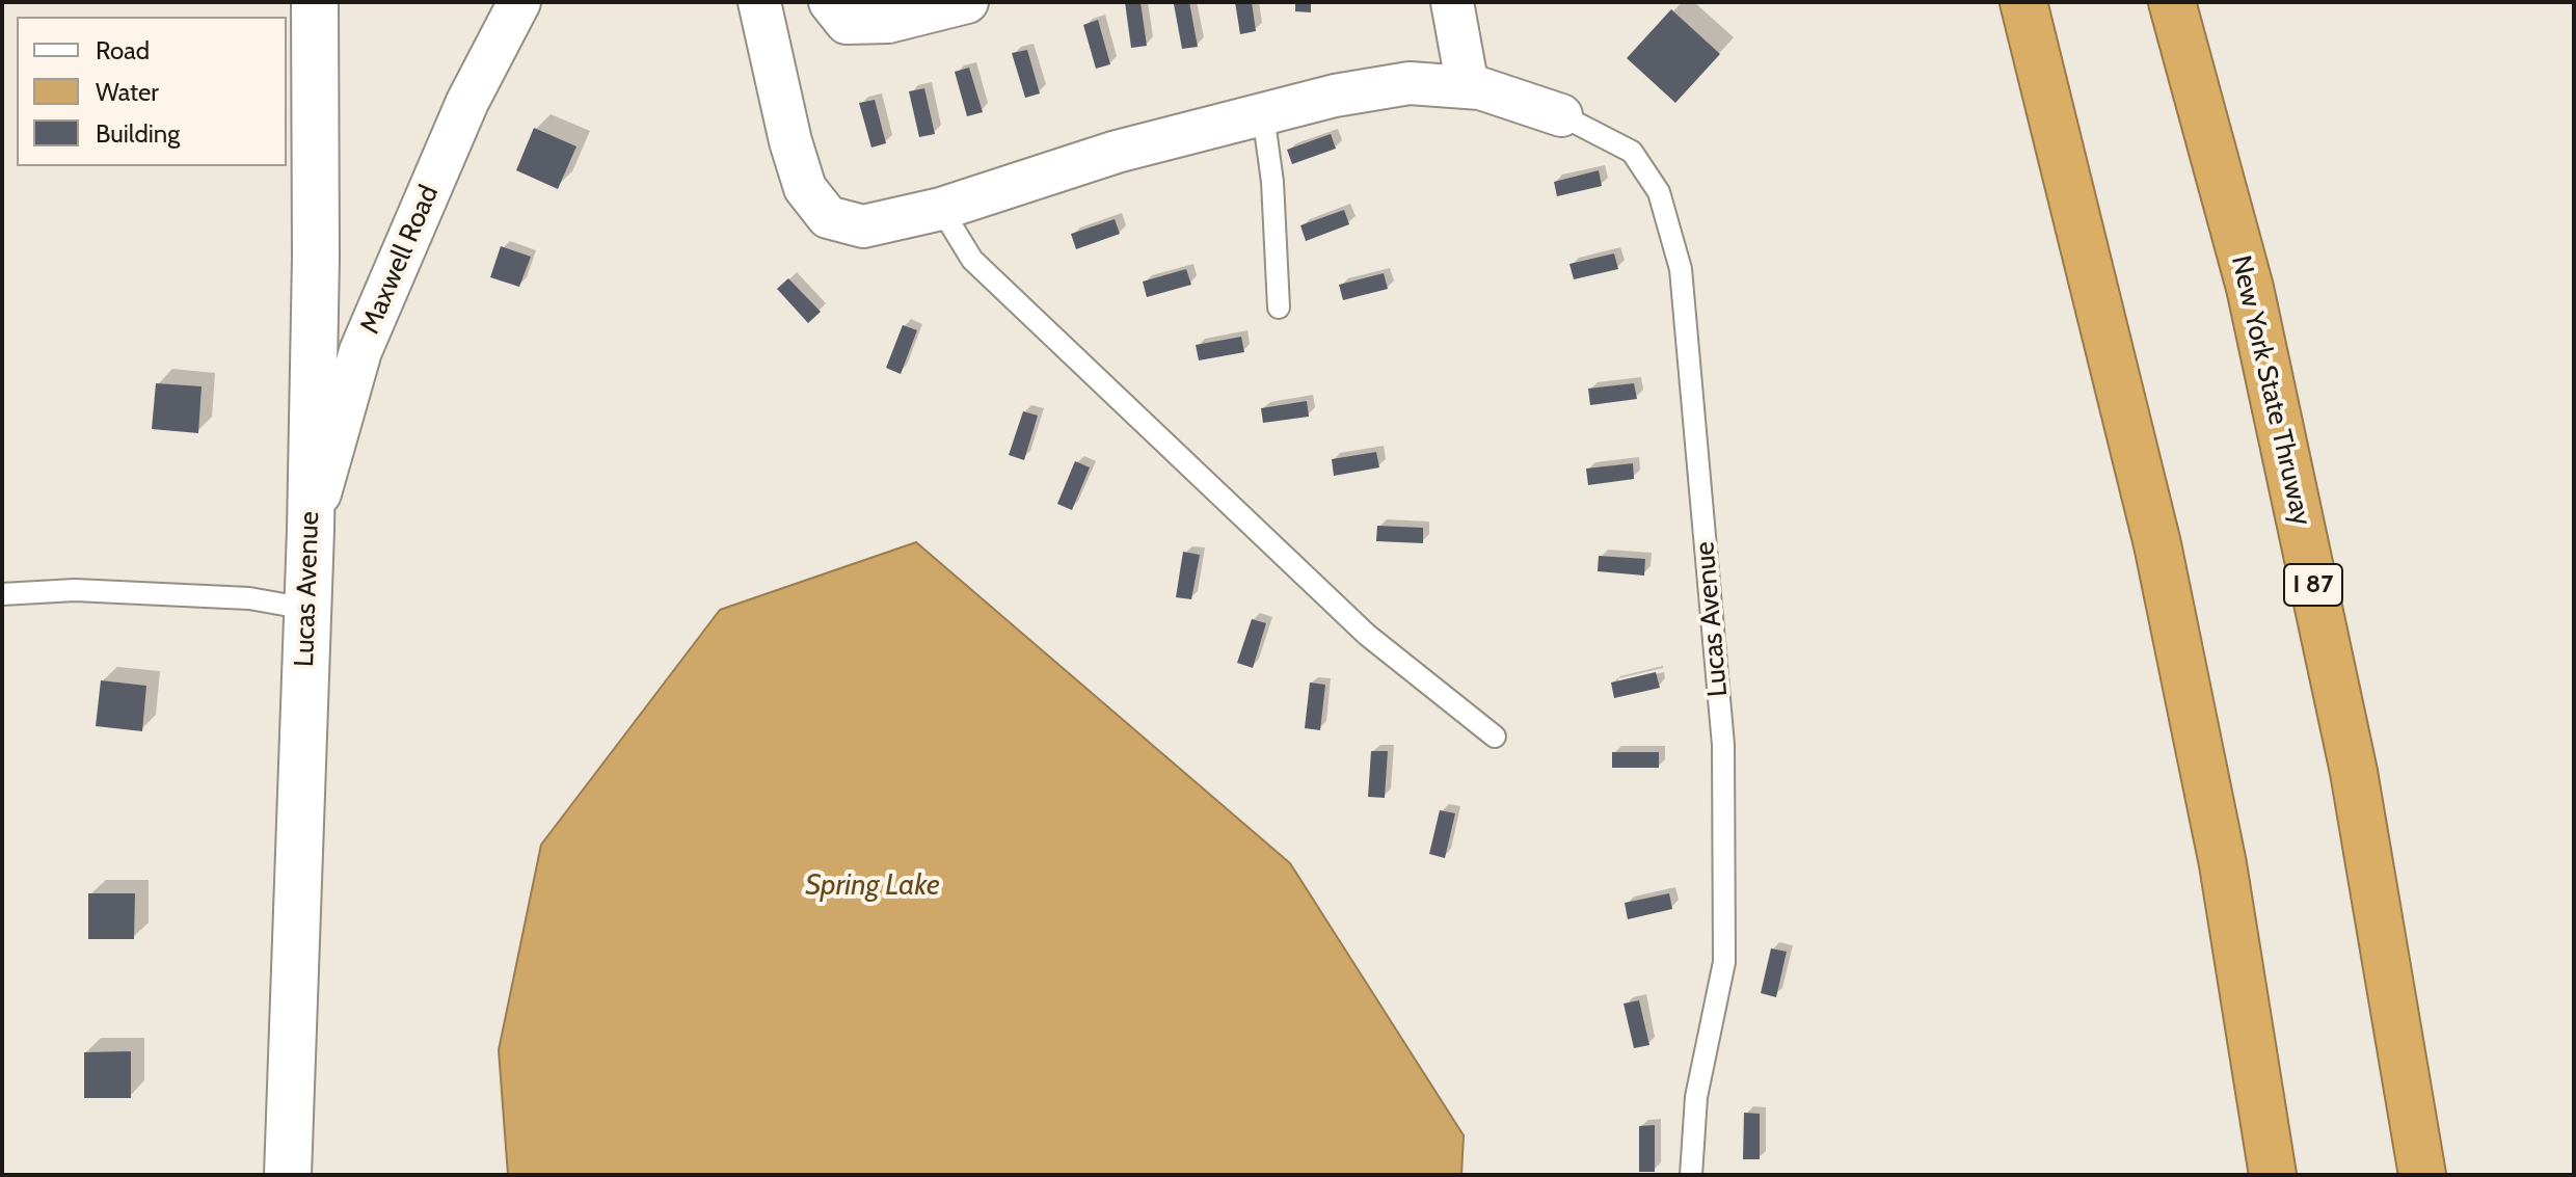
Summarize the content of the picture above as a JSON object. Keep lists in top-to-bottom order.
{
  "streets": {
    "highway": ["New York State Thruway", "I 87"],
    "street": ["Maxwell Road", "Lucas Avenue"]
  },
  "crossings": [
    ["Maxwell Road", "Lucas Avenue"]
  ],
  "water": ["Spring Lake"],
  "legend": ["Road", "Water", "Building"]
}
